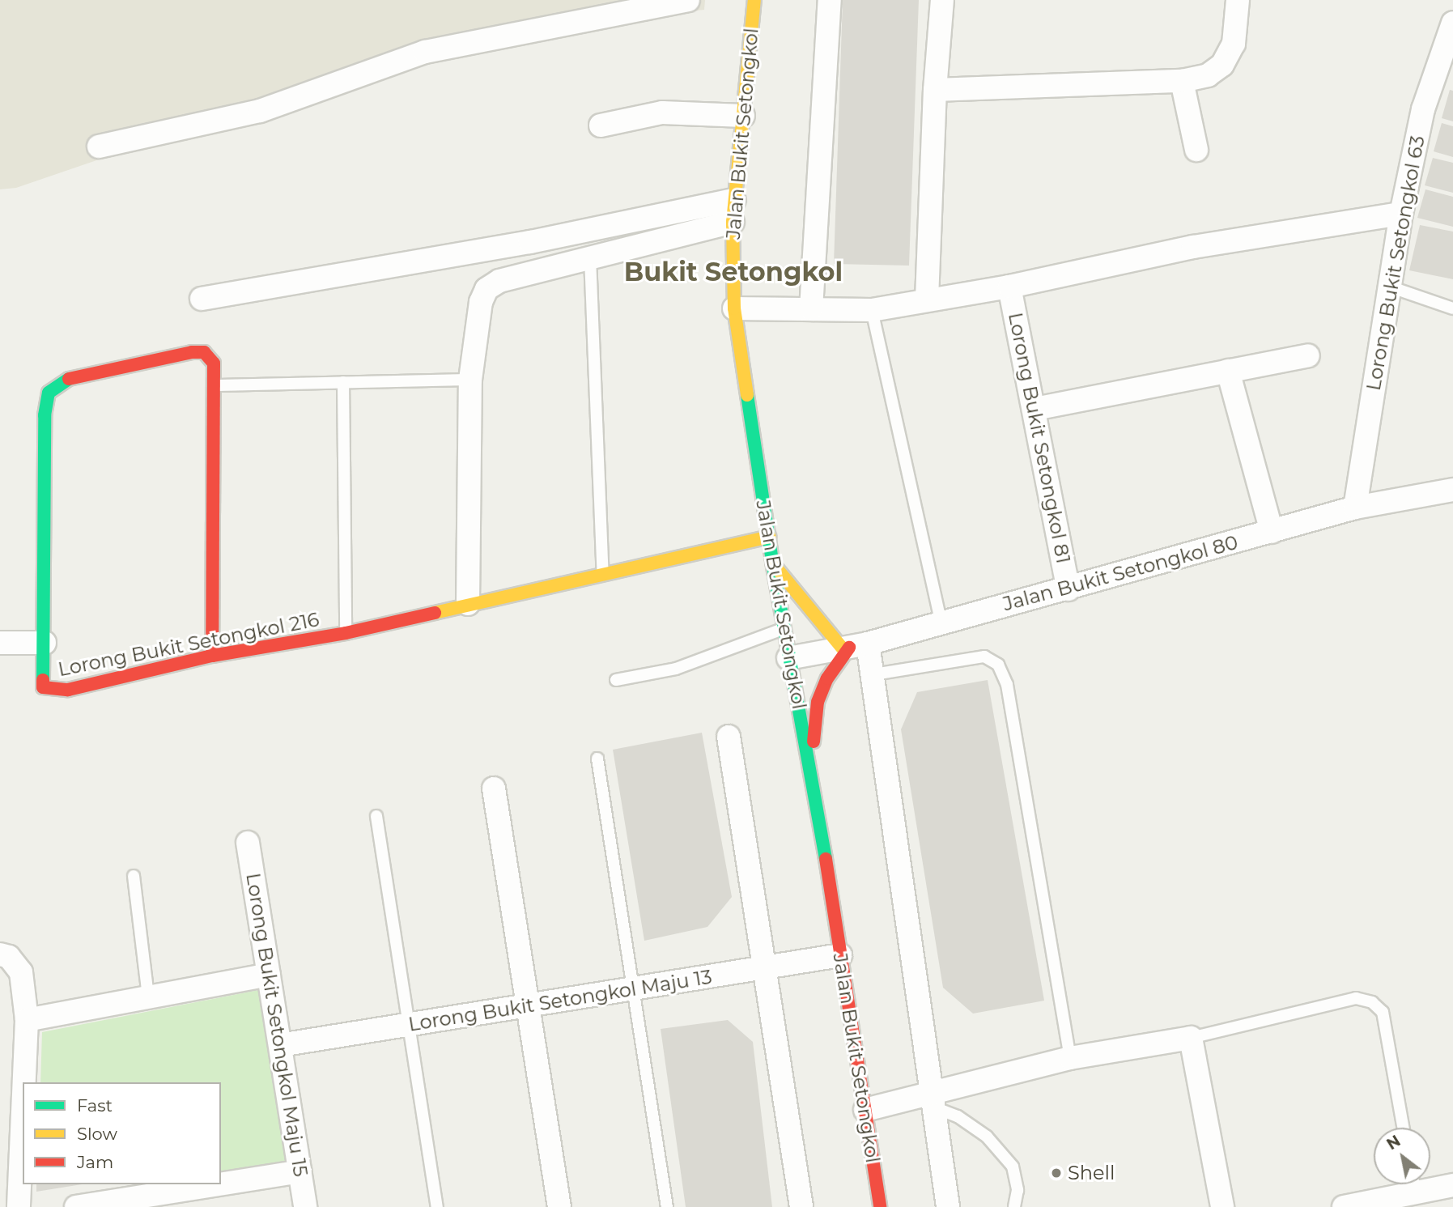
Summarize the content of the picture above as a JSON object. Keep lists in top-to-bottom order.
{
  "streets": {
    "street": [
      "Jalan Bukit Setongkol",
      "Lorong Bukit Setongkol 63",
      "Lorong Bukit Setongkol 81",
      "Jalan Bukit Setongkol 80",
      "Lorong Bukit Setongkol 216",
      "Lorong Bukit Setongkol Maju 13",
      "Lorong Bukit Setongkol Maju 15"
    ]
  },
  "crossings": [
    ["Jalan Bukit Setongkol", "Jalan Bukit Setongkol 80"],
    ["Jalan Bukit Setongkol", "Lorong Bukit Setongkol 216"],
    ["Jalan Bukit Setongkol", "Lorong Bukit Setongkol Maju 13"],
    ["Lorong Bukit Setongkol 63", "Jalan Bukit Setongkol 80"],
    ["Lorong Bukit Setongkol 81", "Jalan Bukit Setongkol 80"],
    ["Lorong Bukit Setongkol Maju 13", "Lorong Bukit Setongkol Maju 15"]
  ],
  "districts": ["Bukit Setongkol"],
  "places": ["Shell"],
  "legend": ["Fast", "Slow", "Jam"],
  "north": "top left"
}
